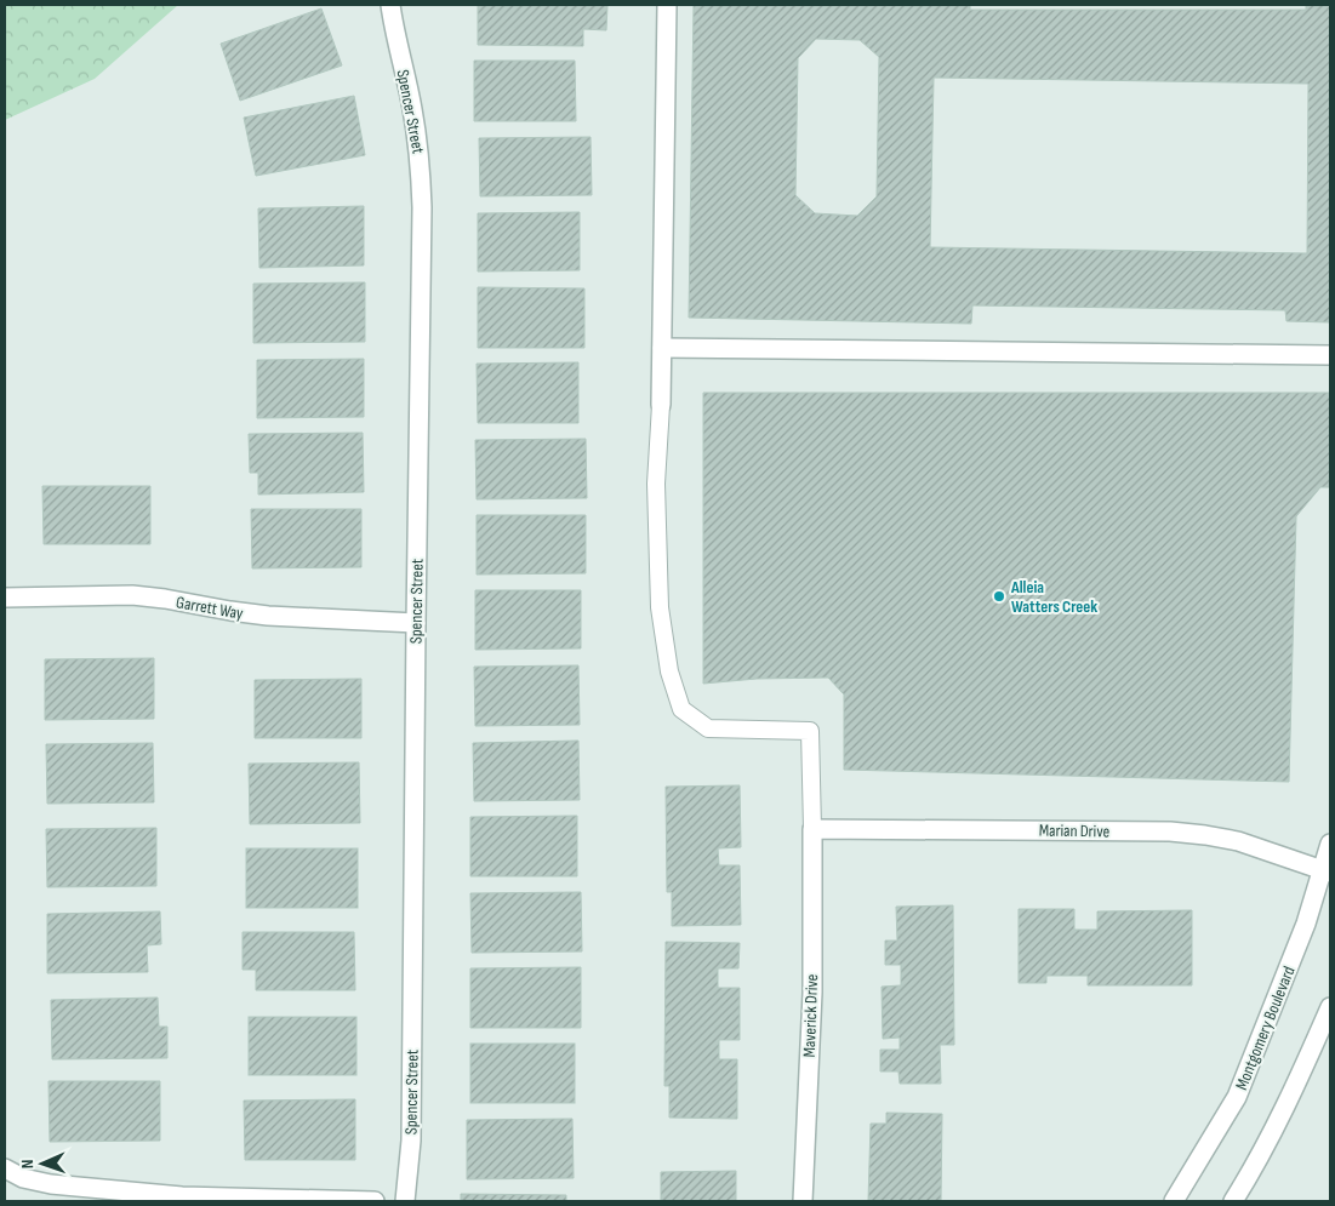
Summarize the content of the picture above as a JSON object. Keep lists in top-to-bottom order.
{
  "streets": {
    "street": [
      "Spencer Street",
      "Garrett Way",
      "Marian Drive",
      "Maverick Drive",
      "Montgomery Boulevard"
    ]
  },
  "crossings": [
    ["Spencer Street", "Garrett Way"],
    ["Marian Drive", "Maverick Drive"],
    ["Marian Drive", "Montgomery Boulevard"]
  ],
  "places": ["Alleia Watters Creek"],
  "north": "left"
}
